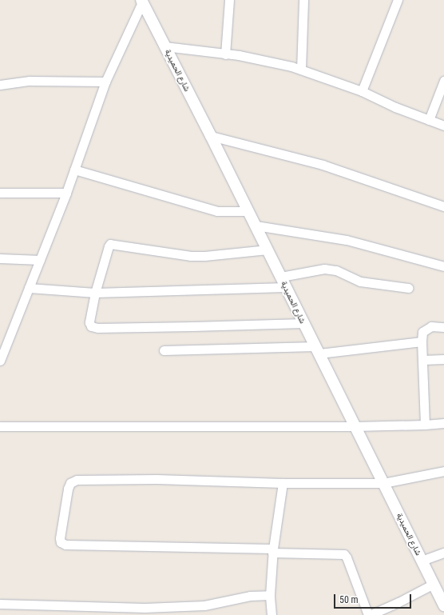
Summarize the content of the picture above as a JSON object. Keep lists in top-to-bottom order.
{
  "streets": {
    "street": ["شارع الحميدية"]
  },
  "scale_bar": "50 m"
}
